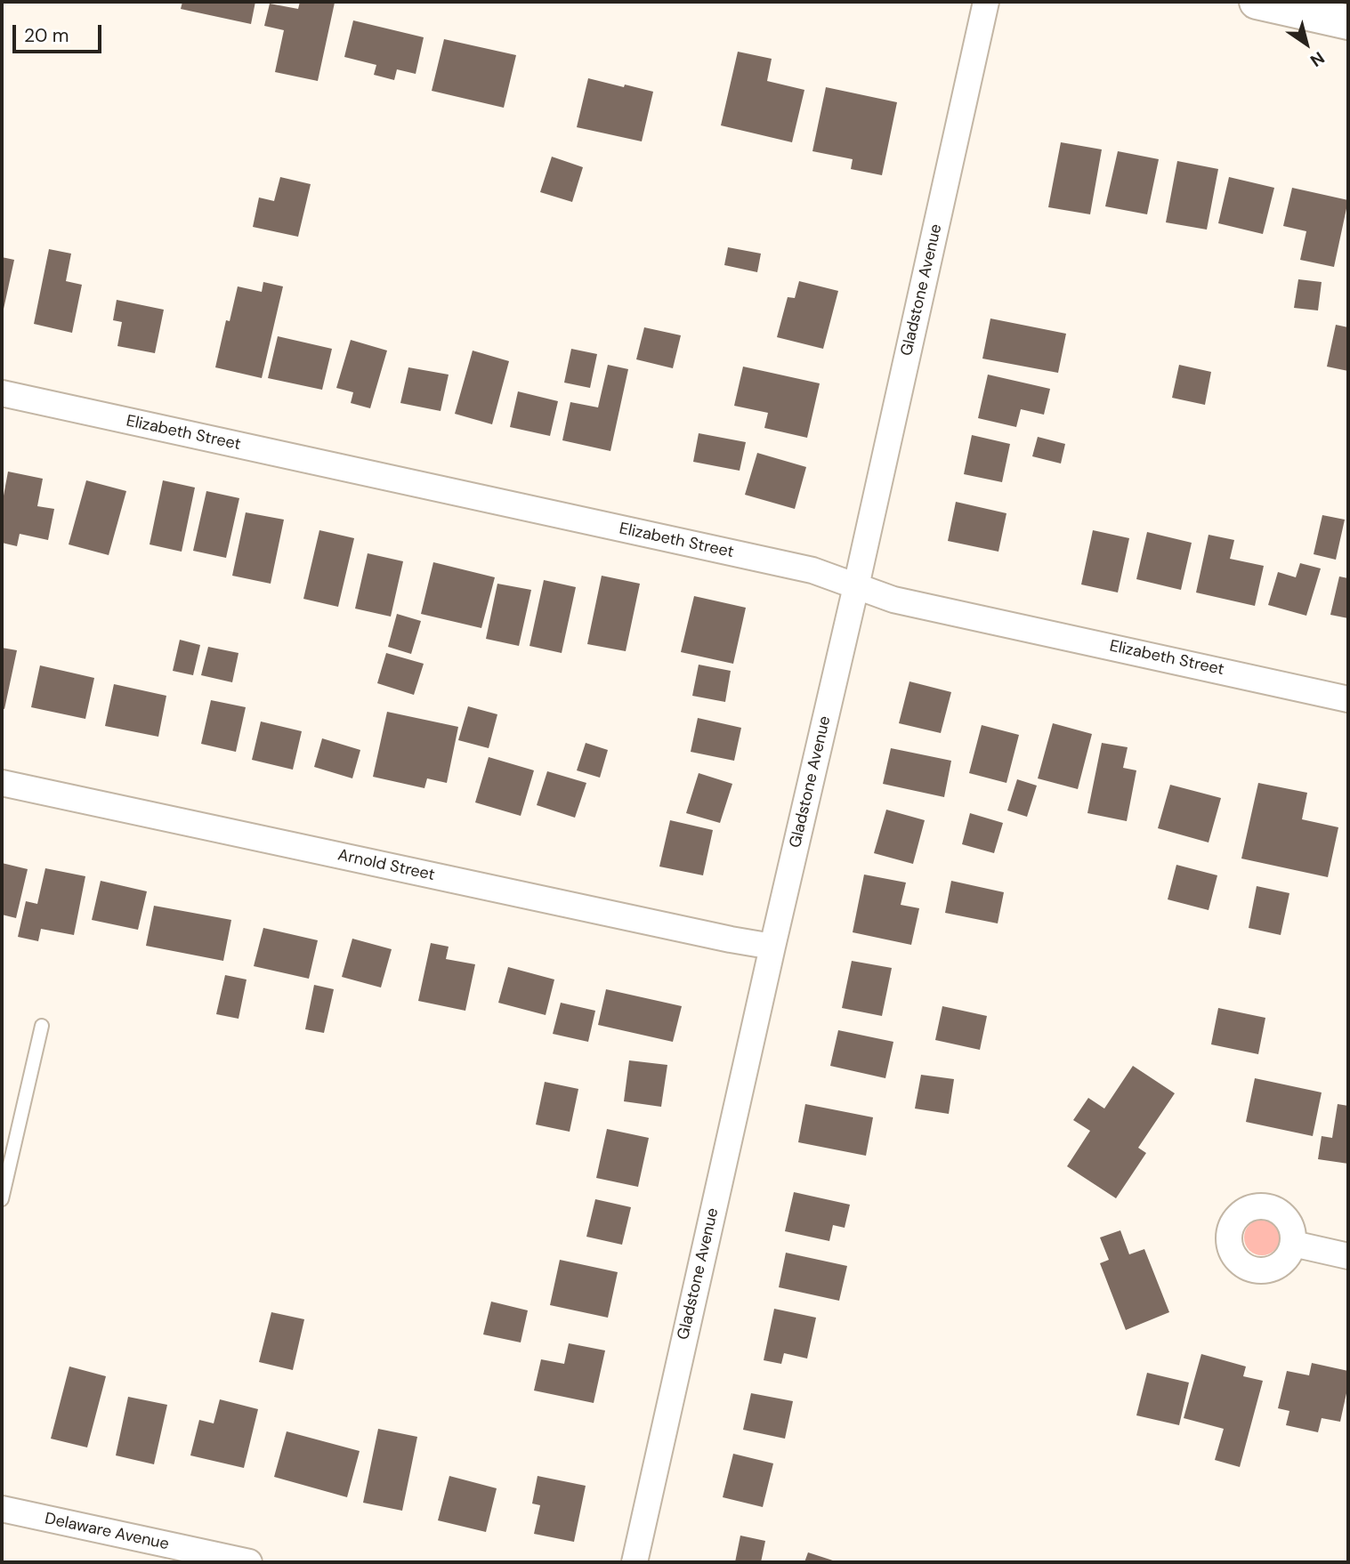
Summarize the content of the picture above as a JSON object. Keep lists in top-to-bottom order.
{
  "streets": {
    "street": [
      "Gladstone Avenue",
      "Elizabeth Street",
      "Arnold Street",
      "Delaware Avenue"
    ]
  },
  "crossings": [
    ["Gladstone Avenue", "Elizabeth Street"],
    ["Gladstone Avenue", "Arnold Street"]
  ],
  "scale_bar": "20 m",
  "north": "bottom right"
}
